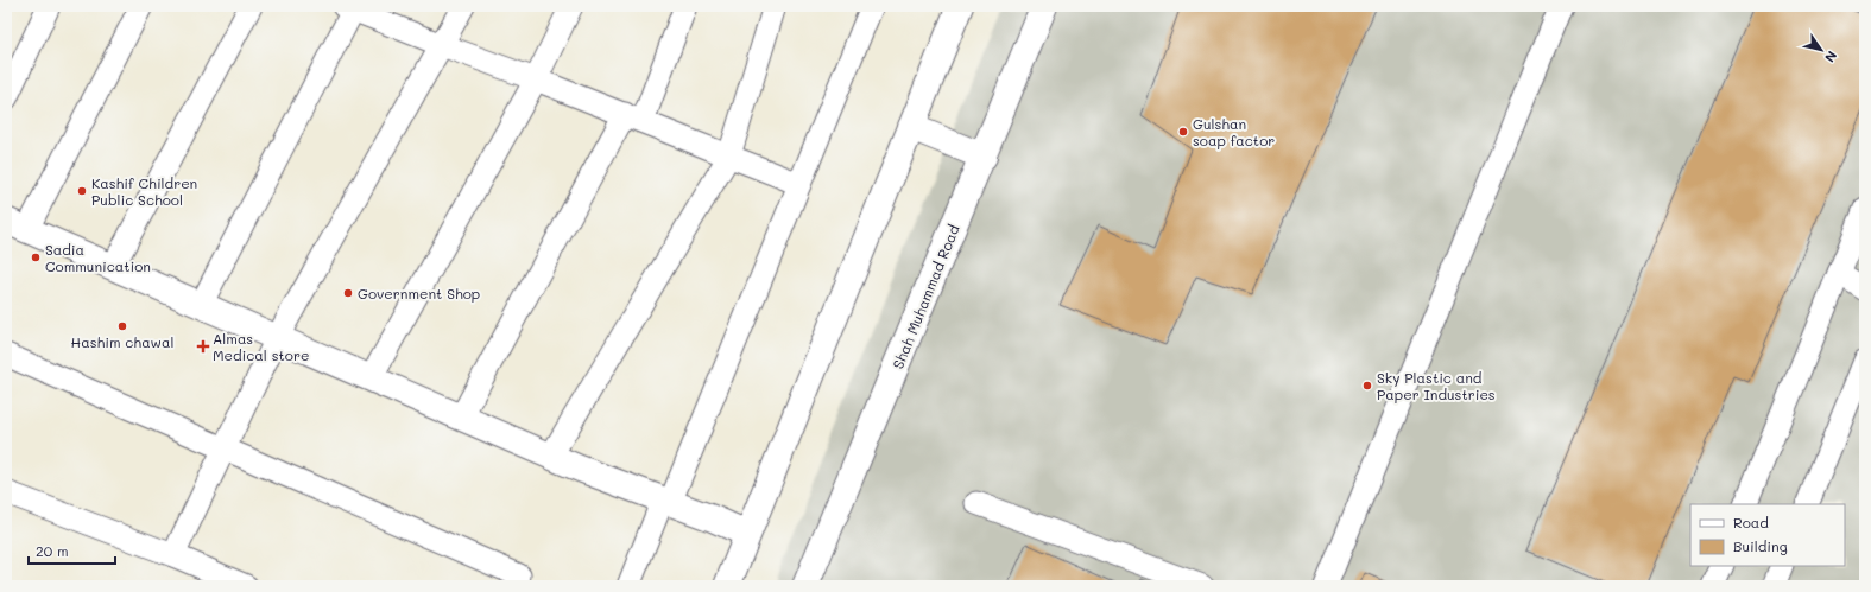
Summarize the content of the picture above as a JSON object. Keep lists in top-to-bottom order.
{
  "streets": {
    "street": ["Shah Muhammad Road"]
  },
  "places": {
    "other": [
      "Gulshan soap factor",
      "Kashif Children Public School",
      "Sadia Communication",
      "Government Shop",
      "Hashim chawal",
      "Sky Plastic and Paper Industries"
    ],
    "health": ["Almas Medical store"]
  },
  "legend": ["Road", "Building"],
  "scale_bar": "20 m",
  "north": "bottom right"
}
